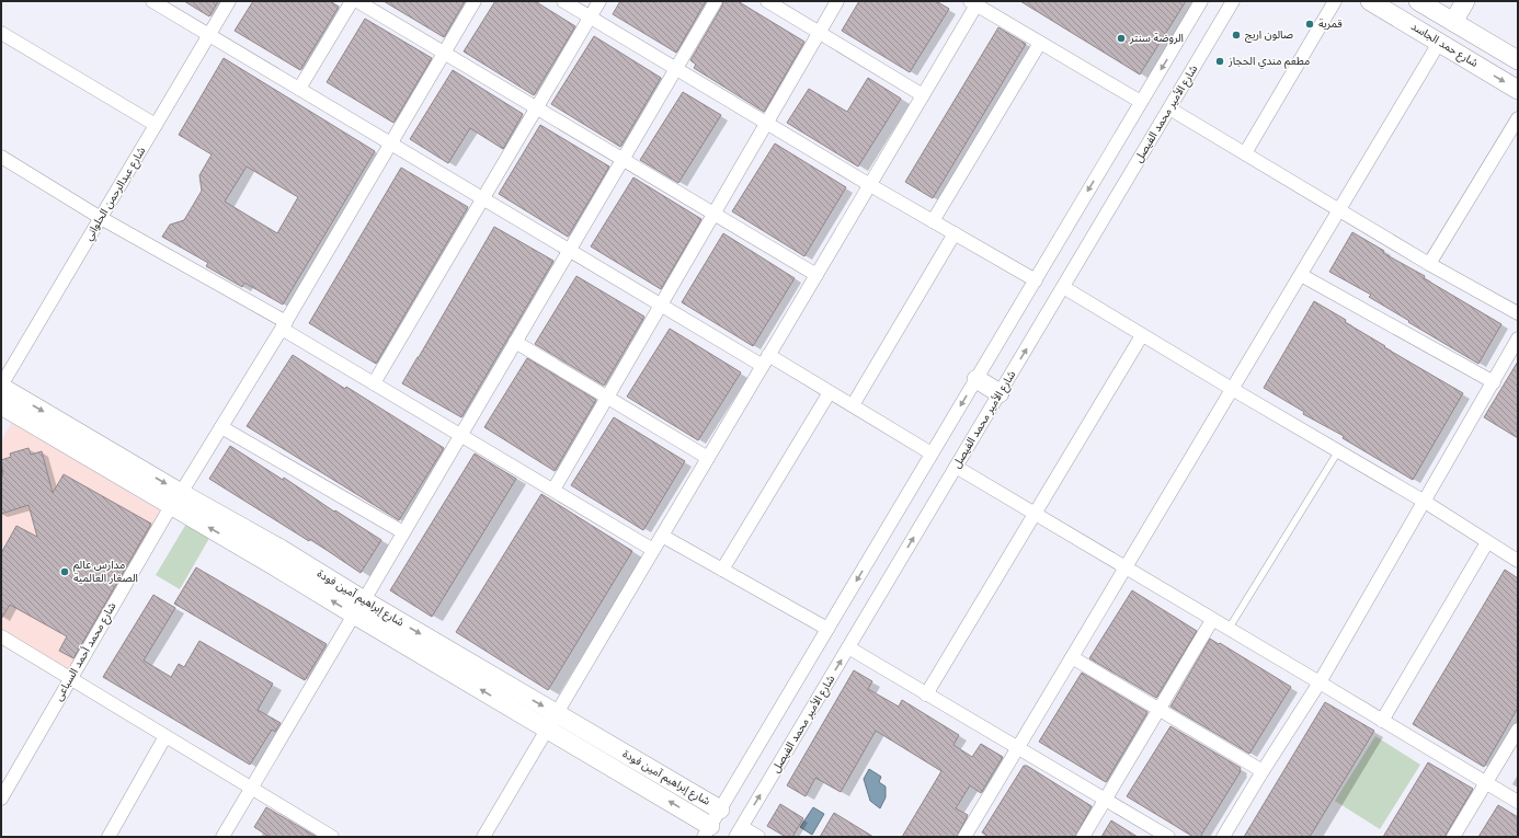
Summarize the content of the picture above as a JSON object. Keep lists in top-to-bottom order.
{
  "streets": {
    "street": [
      "شارع حمد الجاسد",
      "شارع الأمير محمد الفيصل",
      "شارع عبدالرحمن الحلواني",
      "شارع إبراهيم آمين فودة",
      "شارع محمد أحمد السباعى"
    ]
  },
  "crossings": [
    ["شارع عبدالرحمن الحلواني", "شارع إبراهيم آمين فودة"],
    ["شارع إبراهيم آمين فودة", "شارع محمد أحمد السباعى"]
  ],
  "places": [
    "قمرية",
    "صالون اريج",
    "الروضة سنتر",
    "مطعم مندي الحجاز",
    "مدارس عالم الصغار العالمية"
  ]
}
